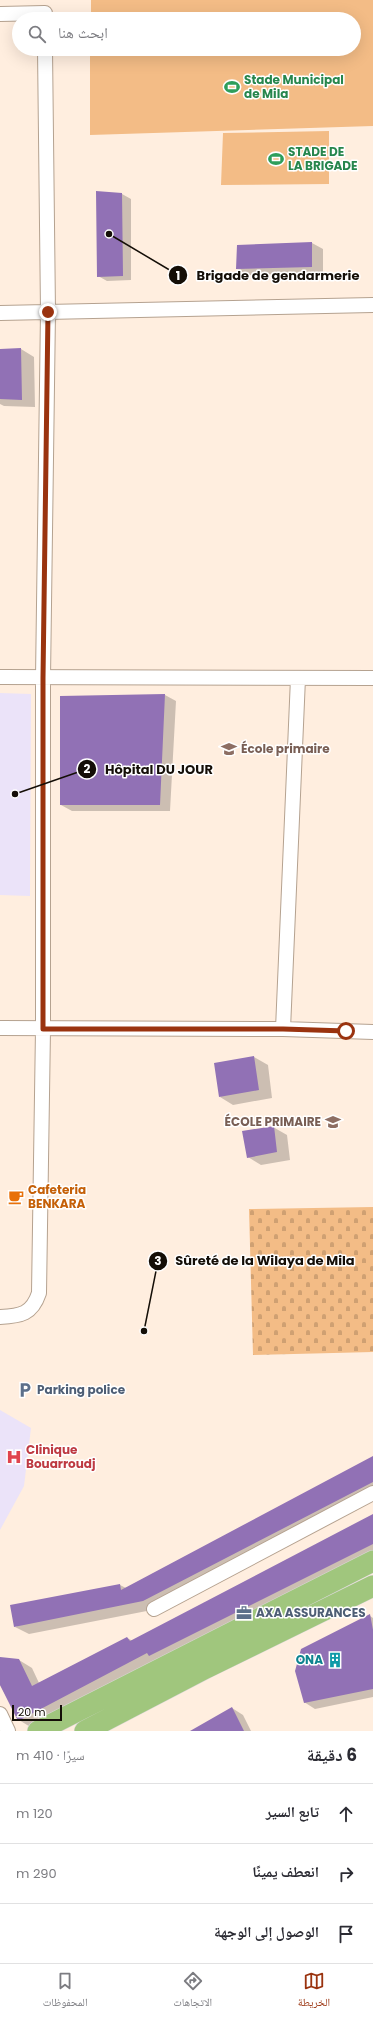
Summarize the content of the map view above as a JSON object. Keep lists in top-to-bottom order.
{
  "places": {
    "sports": ["Stade Municipal de Mila", "STADE DE LA BRIGADE"],
    "other": ["Brigade de gendarmerie", "Hôpital DU JOUR", "Sûreté de la Wilaya de Mila"],
    "school or university": ["École primaire", "ÉCOLE PRIMAIRE"],
    "cafe": ["Cafeteria BENKARA"],
    "parking": ["Parking police"],
    "hospital": ["Clinique Bouarroudj"],
    "office": ["AXA ASSURANCES"],
    "building": ["ONA"]
  },
  "scale_bar": "20 m",
  "page": {
    "search": "ابحث هنا",
    "scale": "20 m",
    "heading": ["6 دقيقة", "سيرًا · 410 m"],
    "list": [
      ["تابع السير", "120 m"],
      ["انعطف يمينًا", "290 m"],
      "الوصول إلى الوجهة"
    ],
    "nav": ["الخريطة", "الاتجاهات", "المحفوظات"]
  }
}
